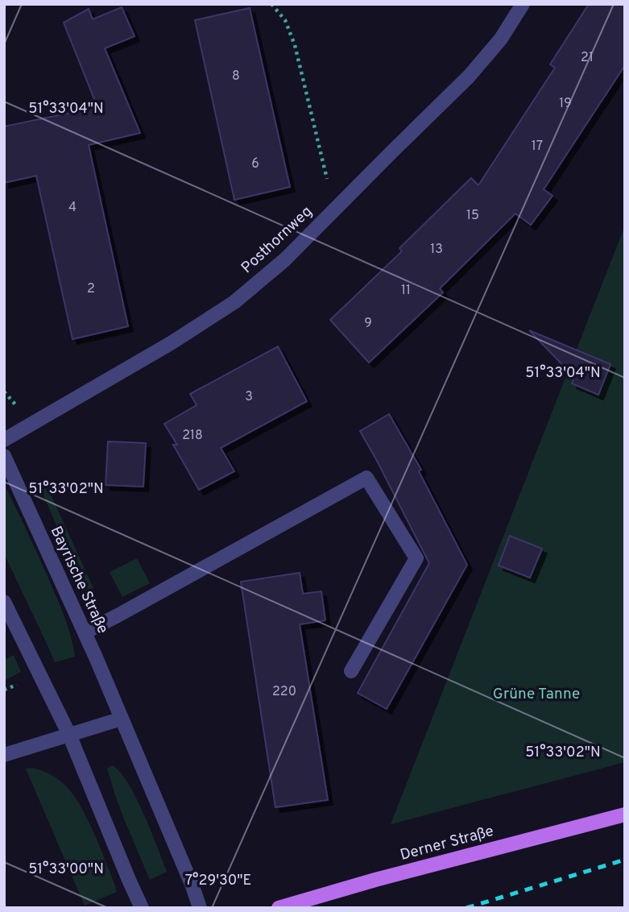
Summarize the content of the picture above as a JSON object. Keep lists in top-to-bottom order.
{
  "streets": {
    "main road": ["Derner Straße"],
    "street": ["Posthornweg", "Bayrische Straße"]
  },
  "parks": ["Grüne Tanne"],
  "house_numbers": [
    "21",
    "8",
    "19",
    "17",
    "6",
    "4",
    "15",
    "13",
    "2",
    "11",
    "9",
    "3",
    "218",
    "220"
  ],
  "coordinates": [
    "51°33'04\"N",
    "51°33'02\"N",
    "51°33'00\"N",
    "7°29'30\"E"
  ]
}
